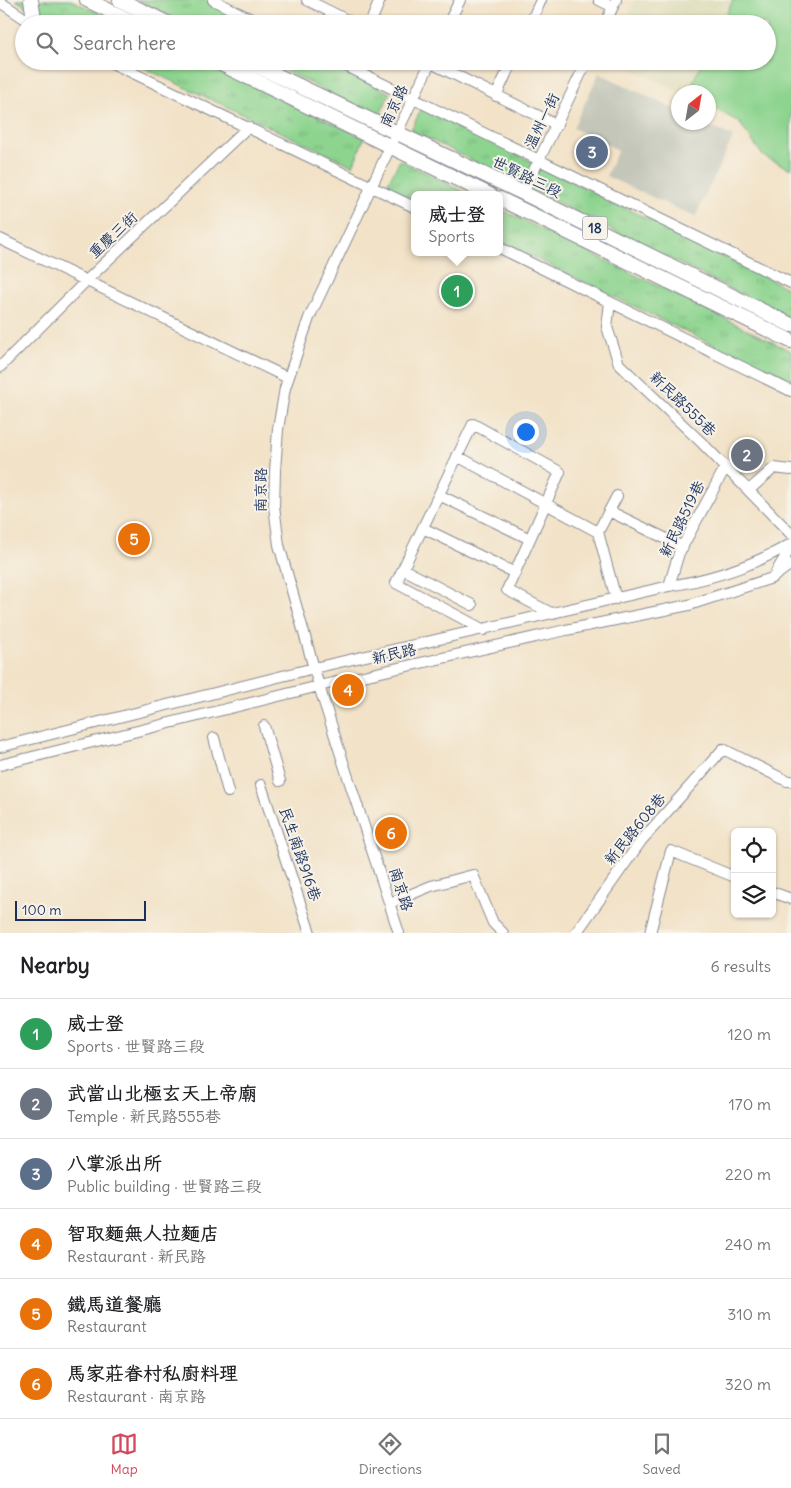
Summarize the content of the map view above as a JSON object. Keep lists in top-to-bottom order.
{
  "streets": {
    "main road": ["世賢路三段", "18"],
    "street": [
      "南京路",
      "溫州一街",
      "重慶三街",
      "新民路555巷",
      "新民路519巷",
      "新民路",
      "新民路608巷",
      "民生南路916巷"
    ]
  },
  "crossings": [
    ["南京路", "世賢路三段"],
    ["南京路", "新民路"],
    ["溫州一街", "世賢路三段"],
    ["新民路555巷", "新民路519巷"],
    ["新民路519巷", "新民路"]
  ],
  "scale_bar": "100 m",
  "north": "top right",
  "page": {
    "search": "Search here",
    "pins": [
      "3",
      "1",
      "2",
      "5",
      "4",
      "6"
    ],
    "popup": ["威士登", "Sports"],
    "scale": "100 m",
    "heading": ["Nearby", "6 results"],
    "list": [
      {
        "mark": "1",
        "name": "威士登",
        "note": "Sports · 世賢路三段",
        "value": "120 m"
      },
      {
        "mark": "2",
        "name": "武當山北極玄天上帝廟",
        "note": "Temple · 新民路555巷",
        "value": "170 m"
      },
      {
        "mark": "3",
        "name": "八掌派出所",
        "note": "Public building · 世賢路三段",
        "value": "220 m"
      },
      {
        "mark": "4",
        "name": "智取麵無人拉麵店",
        "note": "Restaurant · 新民路",
        "value": "240 m"
      },
      {
        "mark": "5",
        "name": "鐵馬道餐廳",
        "note": "Restaurant",
        "value": "310 m"
      },
      {
        "mark": "6",
        "name": "馬家莊眷村私廚料理",
        "note": "Restaurant · 南京路",
        "value": "320 m"
      }
    ],
    "nav": ["Map", "Directions", "Saved"]
  }
}
